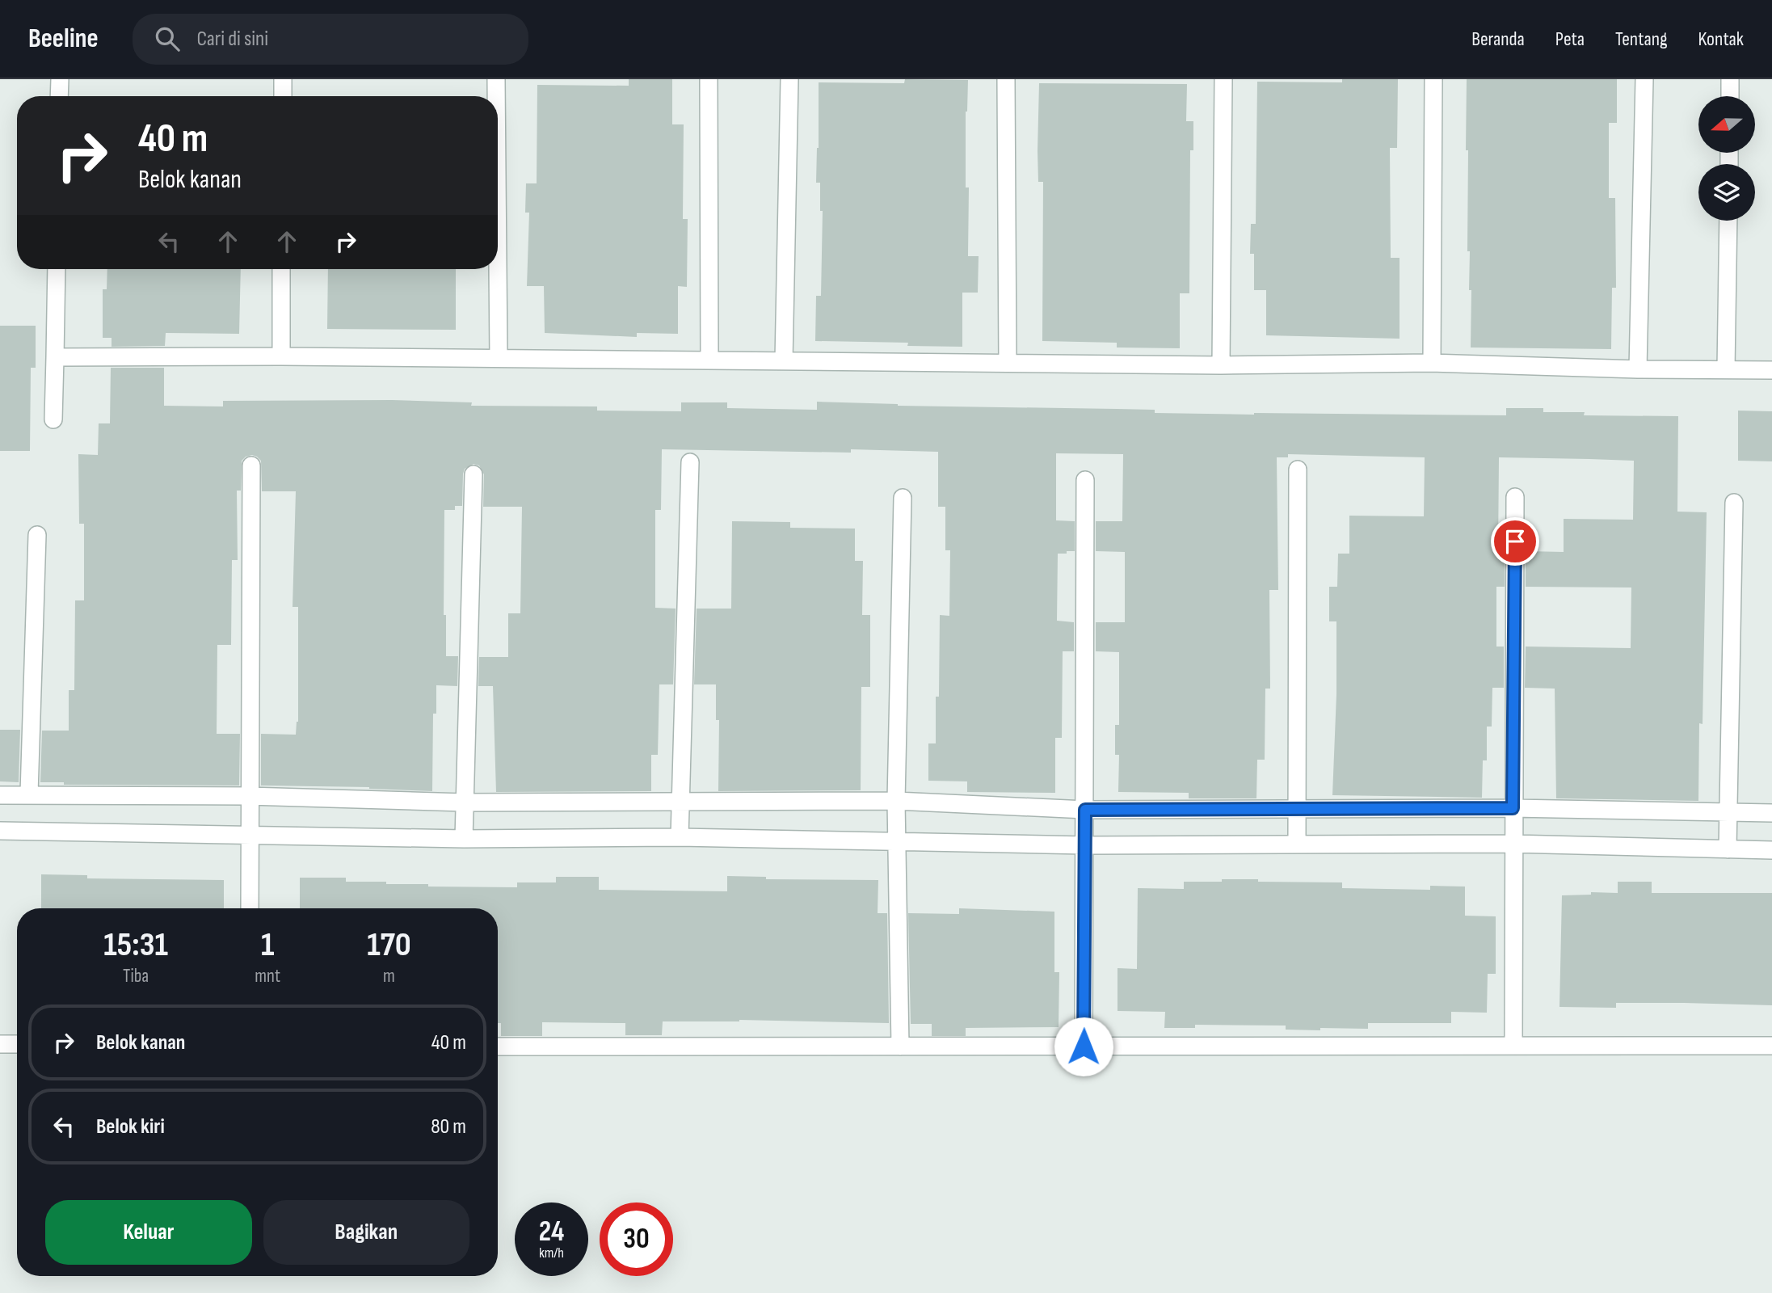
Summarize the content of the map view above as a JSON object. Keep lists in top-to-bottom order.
{
  "north": "left",
  "page": {
    "header": "Beeline",
    "search": "Cari di sini",
    "nav": [
      "Beranda",
      "Peta",
      "Tentang",
      "Kontak"
    ],
    "turn": ["40 m", "Belok kanan"],
    "eta": [
      "15:31",
      "Tiba",
      "1",
      "mnt",
      "170",
      "m"
    ],
    "list": [
      {
        "name": "Belok kanan",
        "value": "40 m"
      },
      {
        "name": "Belok kiri",
        "value": "80 m"
      }
    ],
    "buttons": ["Keluar", "Bagikan"],
    "speed": "24 km/h",
    "limit": "30"
  }
}
